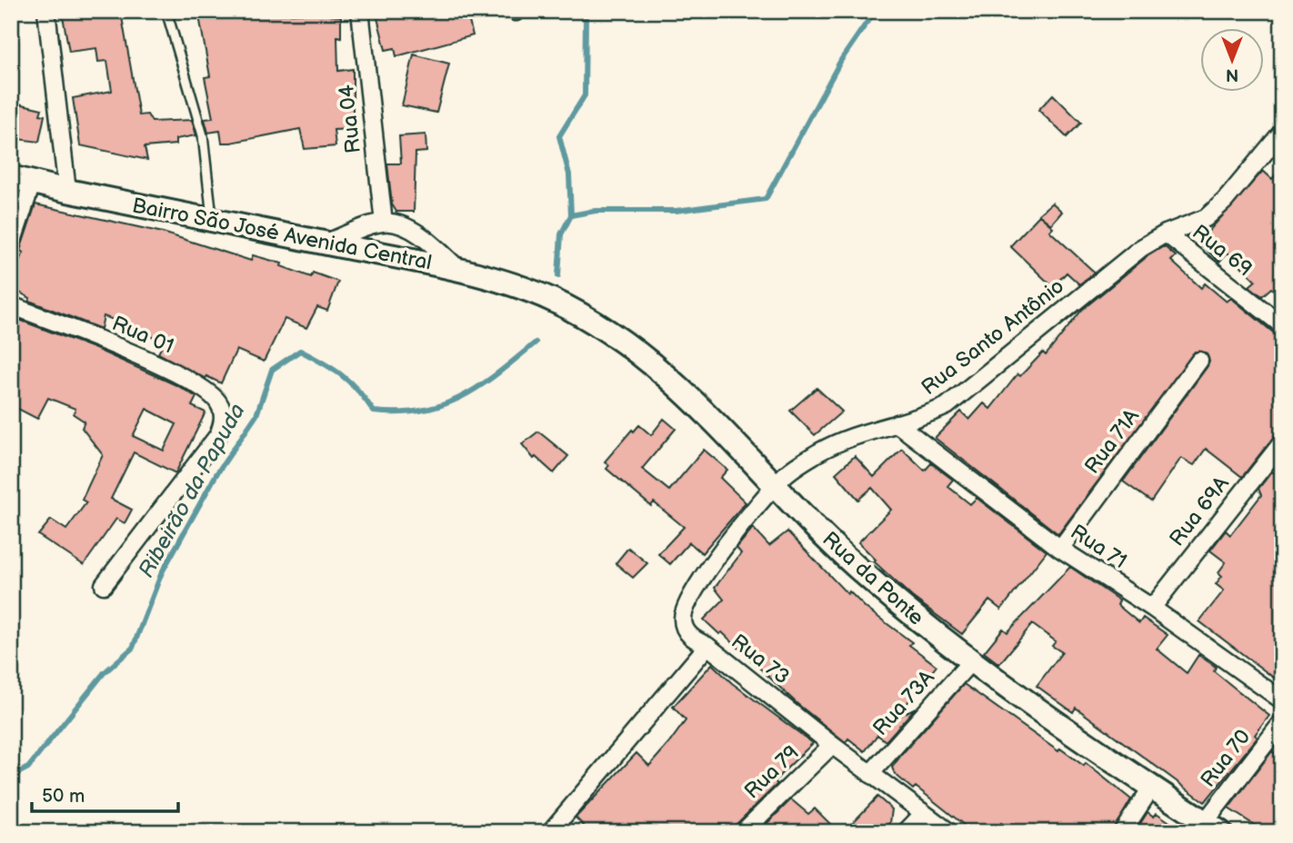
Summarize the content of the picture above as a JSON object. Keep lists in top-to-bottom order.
{
  "streets": {
    "street": [
      "Rua 04",
      "Bairro São José Avenida Central",
      "Rua 69",
      "Rua 01",
      "Rua Santo Antônio",
      "Rua 71A",
      "Rua 69A",
      "Rua 71",
      "Rua da Ponte",
      "Rua 73",
      "Rua 73A",
      "Rua 70",
      "Rua 79"
    ]
  },
  "crossings": [
    ["Bairro São José Avenida Central", "Rua da Ponte"],
    ["Rua 69", "Rua Santo Antônio"],
    ["Rua Santo Antônio", "Rua 71"],
    ["Rua Santo Antônio", "Rua da Ponte"],
    ["Rua Santo Antônio", "Rua 73"],
    ["Rua 71A", "Rua 71"],
    ["Rua 69A", "Rua 71"],
    ["Rua da Ponte", "Rua 73A"],
    ["Rua da Ponte", "Rua 70"],
    ["Rua 73", "Rua 73A"],
    ["Rua 73", "Rua 79"]
  ],
  "water": ["Ribeirão da Papuda"],
  "scale_bar": "50 m",
  "north": "bottom"
}
